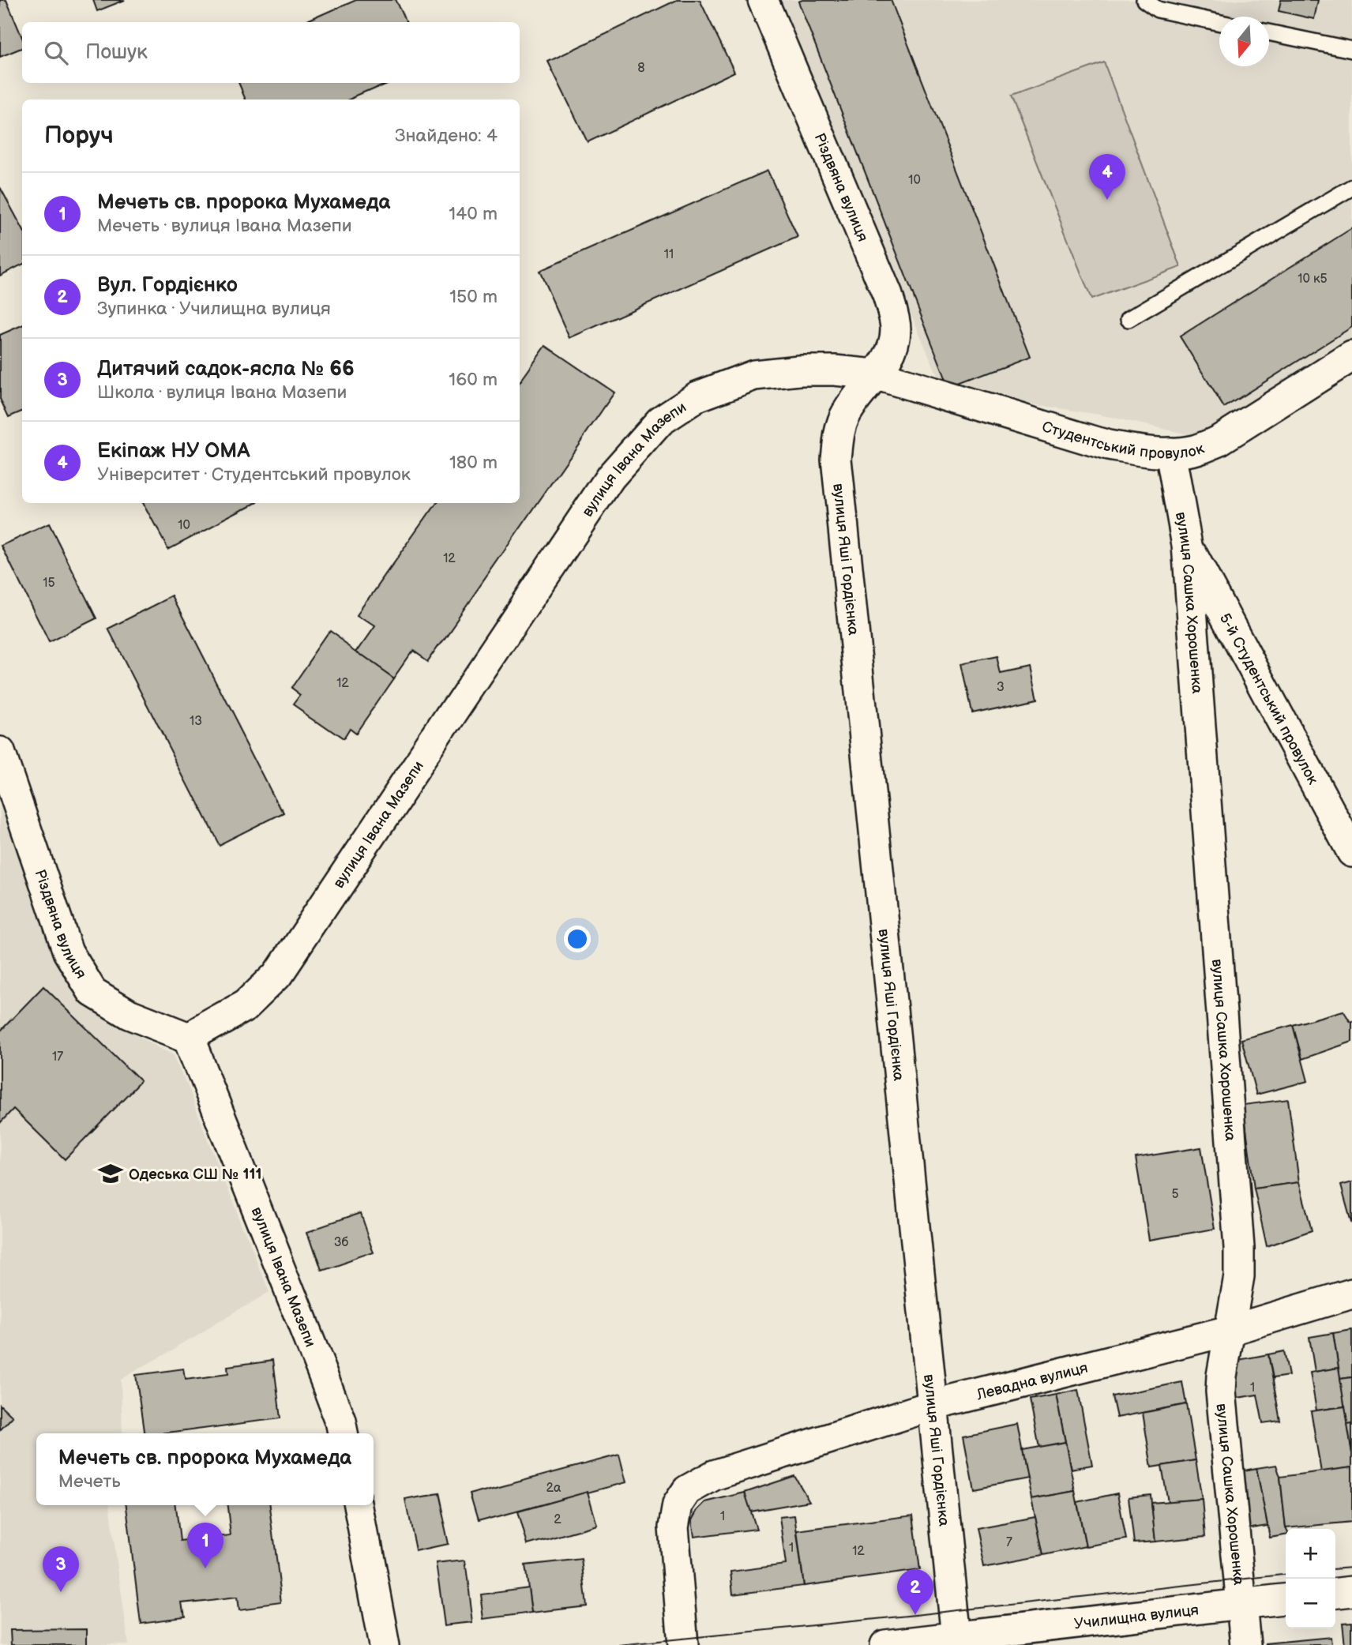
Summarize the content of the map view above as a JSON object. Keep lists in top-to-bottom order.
{
  "streets": {
    "street": [
      "Різдвяна вулиця",
      "Студентський провулок",
      "вулиця Івана Мазепи",
      "вулиця Яші Гордієнка",
      "вулиця Сашка Хорошенка",
      "5-й Студентський провулок",
      "Левадна вулиця",
      "Училищна вулиця"
    ]
  },
  "crossings": [
    ["Різдвяна вулиця", "Студентський провулок"],
    ["Різдвяна вулиця", "вулиця Івана Мазепи"],
    ["Різдвяна вулиця", "вулиця Яші Гордієнка"],
    ["Студентський провулок", "вулиця Івана Мазепи"],
    ["Студентський провулок", "вулиця Яші Гордієнка"],
    ["Студентський провулок", "вулиця Сашка Хорошенка"],
    ["вулиця Івана Мазепи", "вулиця Яші Гордієнка"],
    ["вулиця Яші Гордієнка", "Левадна вулиця"],
    ["вулиця Яші Гордієнка", "Училищна вулиця"],
    ["вулиця Сашка Хорошенка", "5-й Студентський провулок"],
    ["вулиця Сашка Хорошенка", "Левадна вулиця"],
    ["вулиця Сашка Хорошенка", "Училищна вулиця"]
  ],
  "places": {
    "school or university": ["Одеська СШ № 111"]
  },
  "house_numbers": [
    "8",
    "10",
    "11",
    "10 к5",
    "10",
    "12",
    "15",
    "12",
    "3",
    "13",
    "17",
    "5",
    "3б",
    "1",
    "2а",
    "1",
    "2",
    "7",
    "1",
    "12"
  ],
  "north": "bottom",
  "page": {
    "search": "Пошук",
    "heading": ["Поруч", "Знайдено: 4"],
    "pins": [
      "4",
      "1",
      "3",
      "2"
    ],
    "list": [
      {
        "mark": "1",
        "name": "Мечеть св. пророка Мухамеда",
        "note": "Мечеть · вулиця Івана Мазепи",
        "value": "140 m"
      },
      {
        "mark": "2",
        "name": "Вул. Гордієнко",
        "note": "Зупинка · Училищна вулиця",
        "value": "150 m"
      },
      {
        "mark": "3",
        "name": "Дитячий садок-ясла № 66",
        "note": "Школа · вулиця Івана Мазепи",
        "value": "160 m"
      },
      {
        "mark": "4",
        "name": "Екіпаж НУ ОМА",
        "note": "Університет · Студентський провулок",
        "value": "180 m"
      }
    ],
    "popup": ["Мечеть св. пророка Мухамеда", "Мечеть"],
    "map_buttons": ["+", "−"]
  }
}
